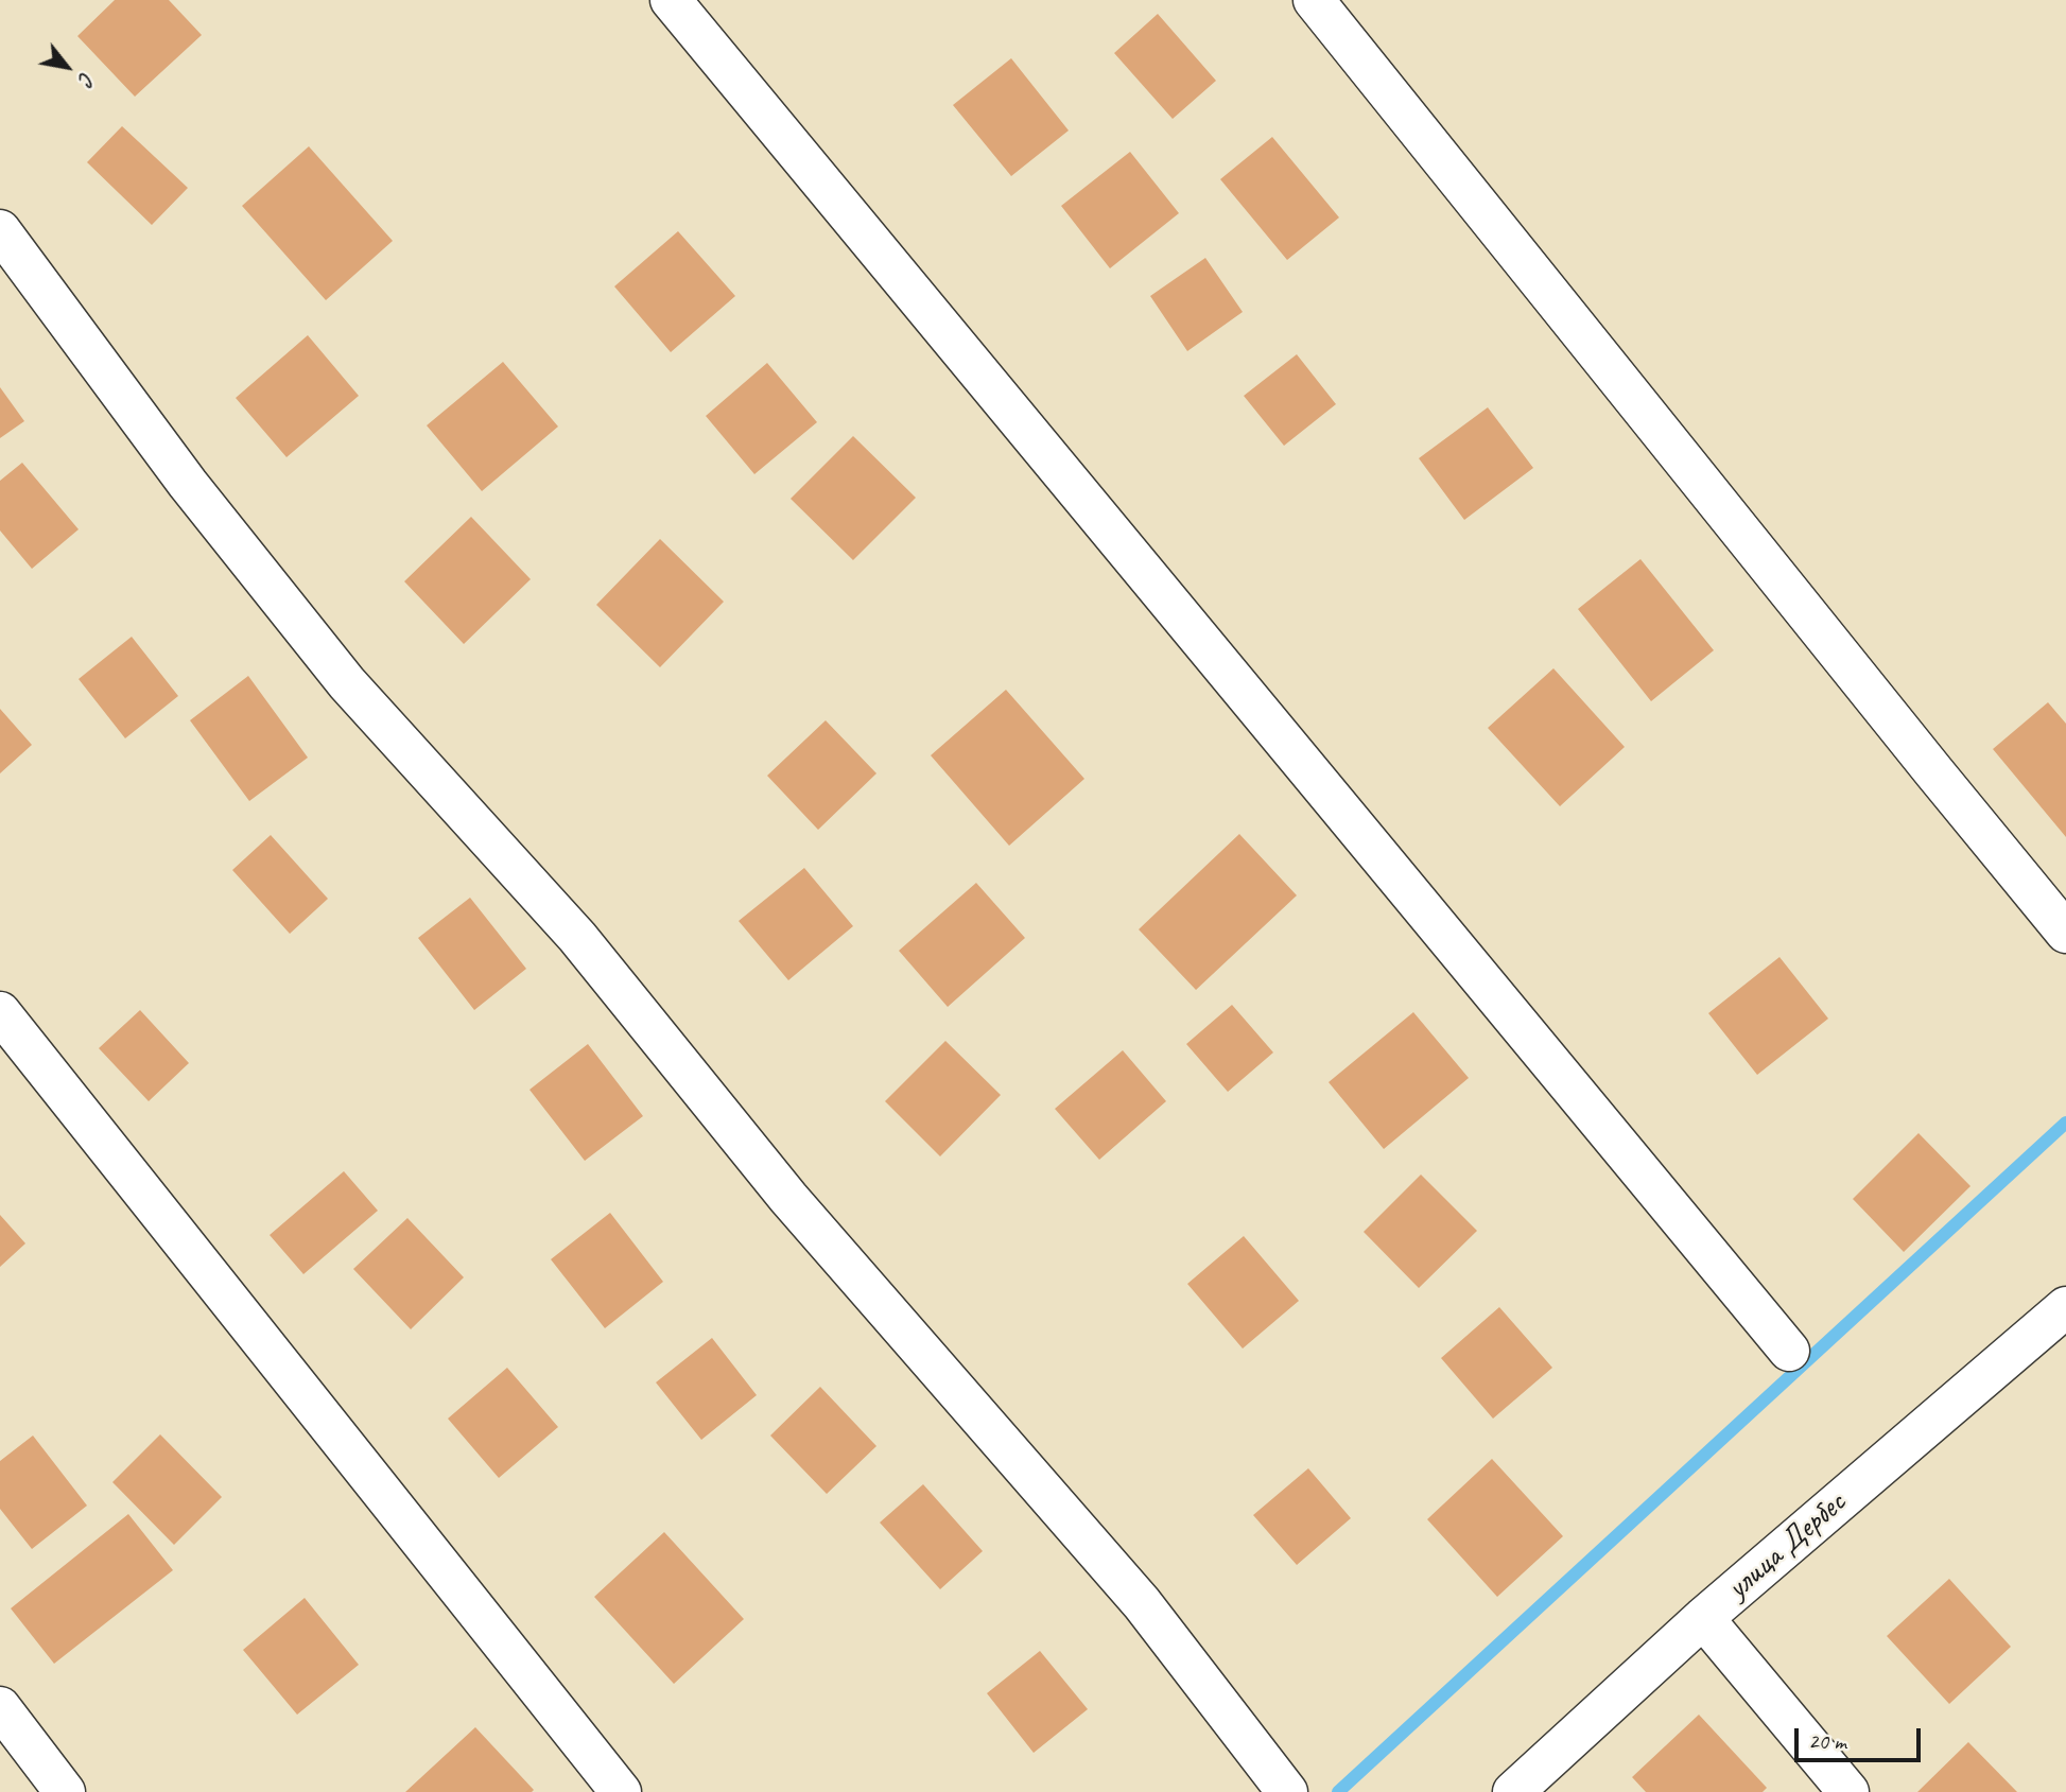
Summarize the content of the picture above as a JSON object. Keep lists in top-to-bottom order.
{
  "streets": {
    "street": ["улица Дербес"]
  },
  "scale_bar": "20 m",
  "north": "bottom right"
}
